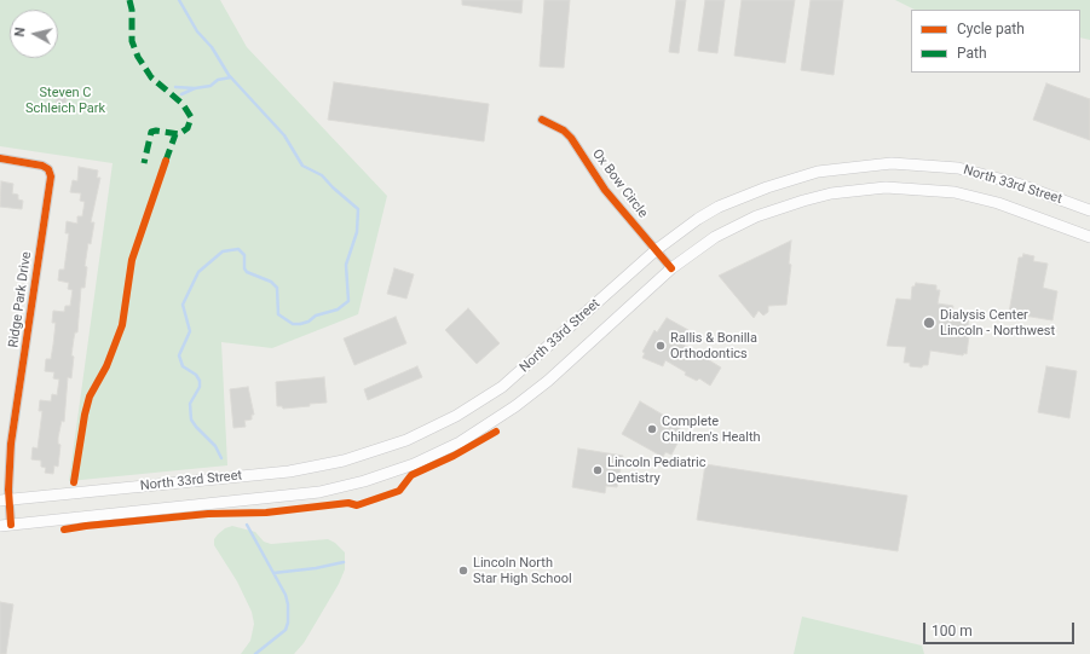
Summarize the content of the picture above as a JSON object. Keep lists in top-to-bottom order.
{
  "streets": {
    "main road": ["North 33rd Street"],
    "street": ["Ox Bow Circle", "Ridge Park Drive"]
  },
  "crossings": [
    ["Ox Bow Circle", "North 33rd Street"],
    ["North 33rd Street", "Ridge Park Drive"]
  ],
  "parks": ["Steven C Schleich Park"],
  "places": [
    "Dialysis Center Lincoln - Northwest",
    "Rallis & Bonilla Orthodontics",
    "Complete Children's Health",
    "Lincoln Pediatric Dentistry",
    "Lincoln North Star High School"
  ],
  "legend": ["Cycle path", "Path"],
  "scale_bar": "100 m",
  "north": "left"
}
